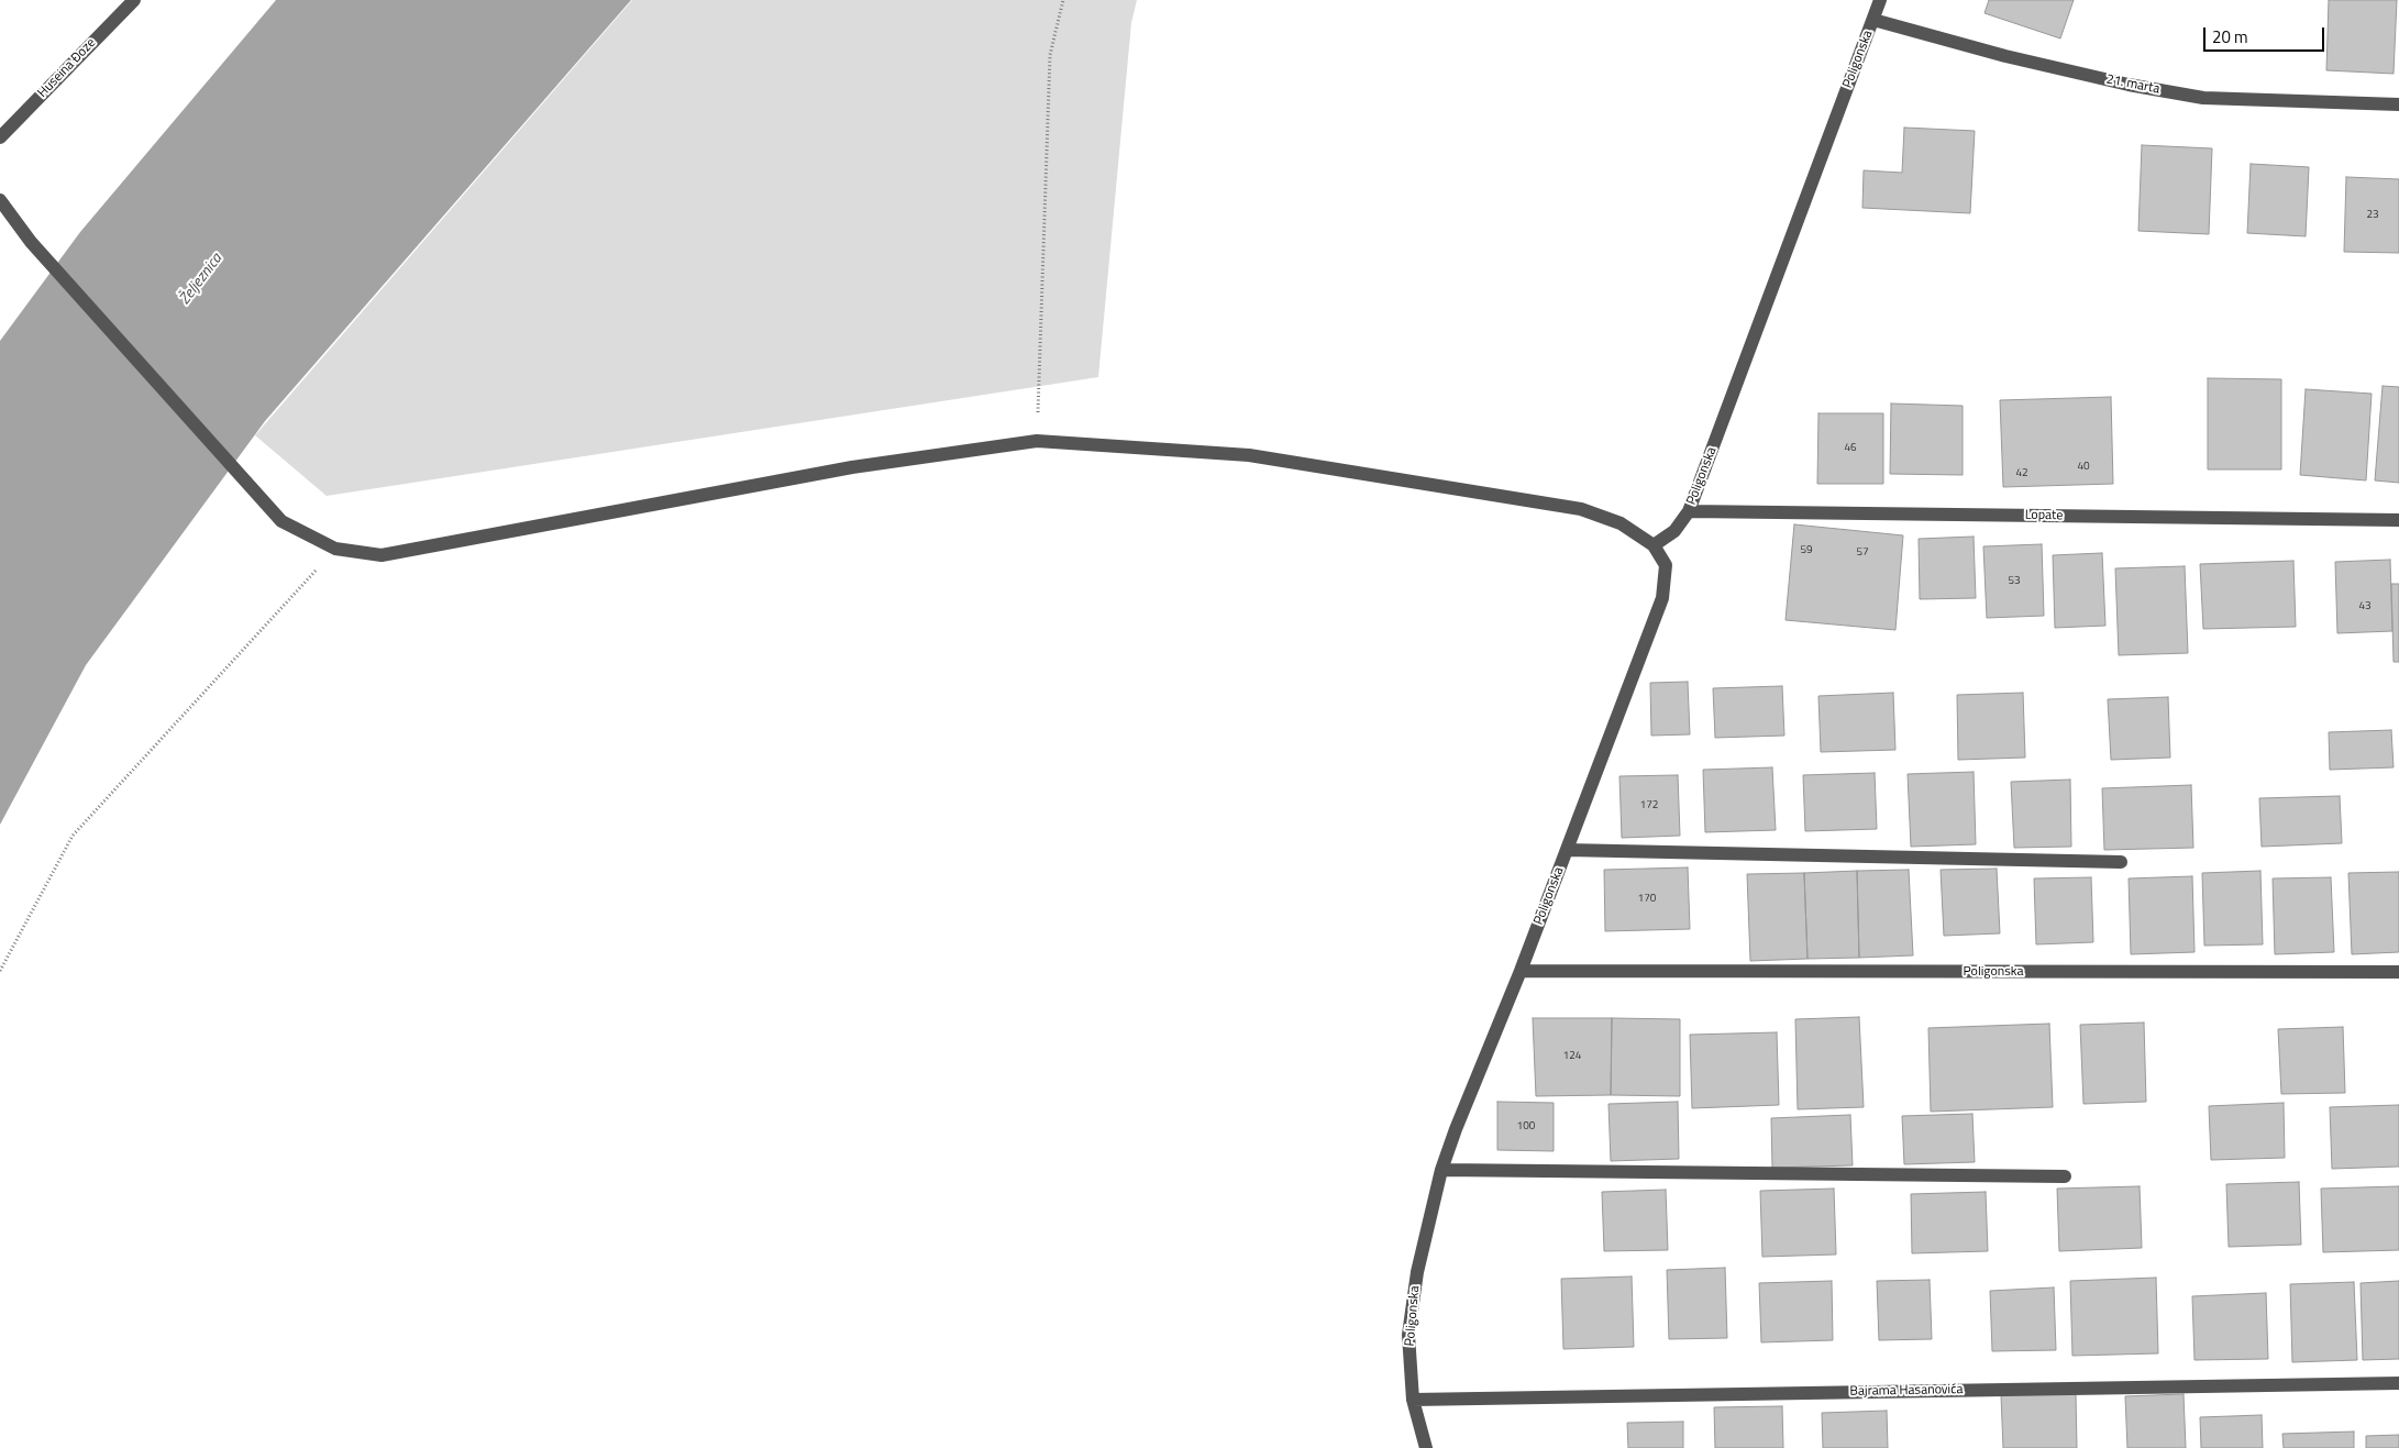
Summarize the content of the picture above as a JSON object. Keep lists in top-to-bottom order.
{
  "streets": {
    "street": [
      "Poligonska",
      "Huseina Đoze",
      "21. marta",
      "Lopate",
      "Bajrama Hasanovića"
    ]
  },
  "crossings": [
    ["Poligonska", "21. marta"],
    ["Poligonska", "Lopate"],
    ["Poligonska", "Bajrama Hasanovića"]
  ],
  "water": ["Željeznica"],
  "house_numbers": [
    "23",
    "46",
    "40",
    "42",
    "59",
    "57",
    "53",
    "43",
    "172",
    "170",
    "124",
    "100"
  ],
  "scale_bar": "20 m"
}
